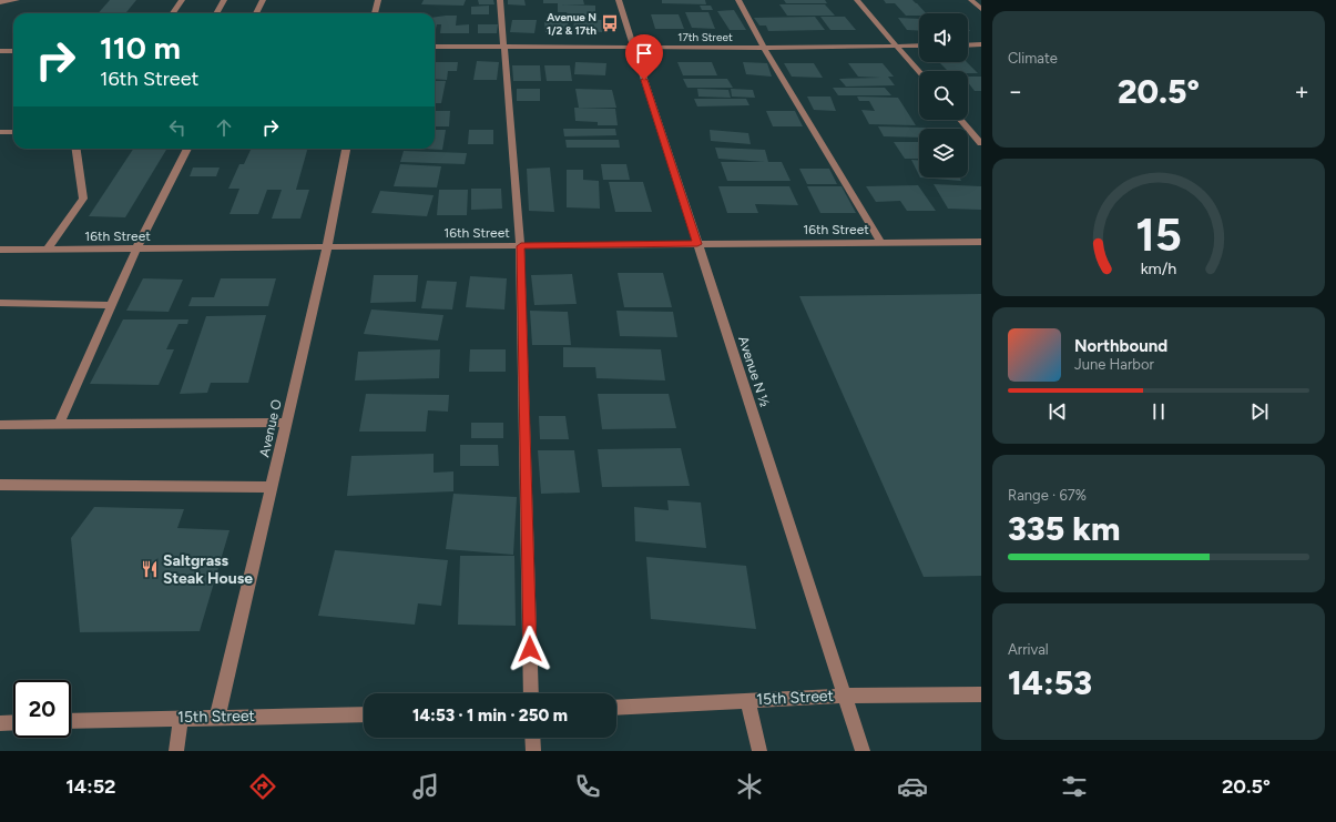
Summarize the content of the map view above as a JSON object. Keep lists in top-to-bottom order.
{
  "streets": {
    "street": [
      "17th Street",
      "16th Street",
      "Avenue N ½",
      "Avenue O",
      "15th Street"
    ]
  },
  "crossings": [
    ["17th Street", "Avenue N ½"],
    ["16th Street", "Avenue N ½"],
    ["16th Street", "Avenue O"],
    ["Avenue N ½", "15th Street"],
    ["Avenue O", "15th Street"]
  ],
  "places": {
    "bus stop": ["Avenue N 1/2 & 17th"],
    "restaurant": ["Saltgrass Steak House"]
  },
  "page": {
    "tile": [
      "Climate",
      ["Range · 67%", "335 km"],
      ["Arrival", "14:53"]
    ],
    "turn": ["110 m", "16th Street"],
    "heat": ["−", "20.5°", "+"],
    "song": ["Northbound", "June Harbor"],
    "limit": "20",
    "trip": "14:53 · 1 min · 250 m",
    "tabs": ["14:52", "20.5°"],
    "gauge": ["15", "km/h"]
  }
}
